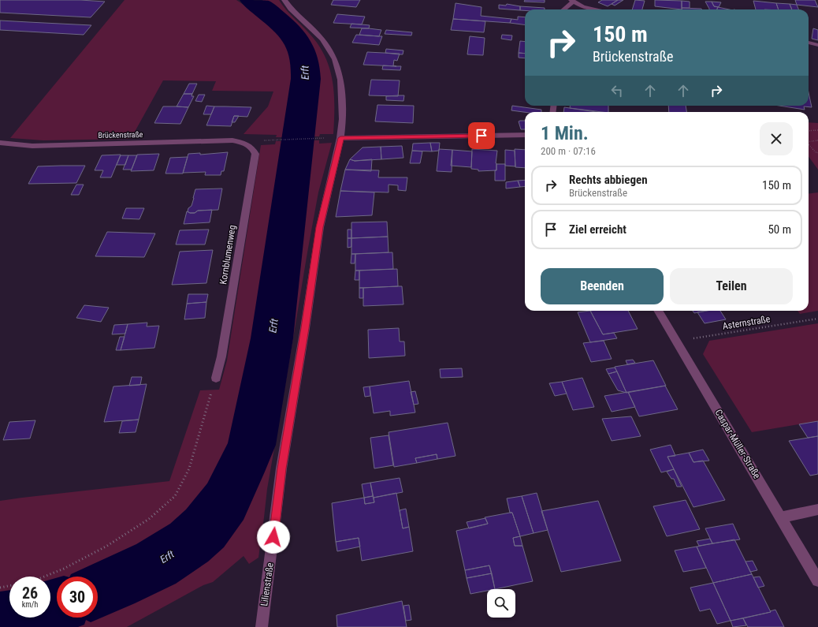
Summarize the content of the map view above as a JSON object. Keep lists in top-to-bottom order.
{
  "streets": {
    "street": [
      "Brückenstraße",
      "Kornblumenweg",
      "Caspar-Müller-Straße",
      "Lilienstraße"
    ],
    "path": ["Asternstraße"]
  },
  "crossings": [
    ["Brückenstraße", "Kornblumenweg"],
    ["Asternstraße", "Caspar-Müller-Straße"]
  ],
  "water": ["Erft"],
  "page": {
    "turn": ["150 m", "Brückenstraße"],
    "heading": ["1 Min.", "200 m · 07:16"],
    "list": [
      {
        "name": "Rechts abbiegen",
        "note": "Brückenstraße",
        "value": "150 m"
      },
      {
        "name": "Ziel erreicht",
        "value": "50 m"
      }
    ],
    "buttons": ["Beenden", "Teilen"],
    "speed": "26 km/h",
    "limit": "30"
  }
}
